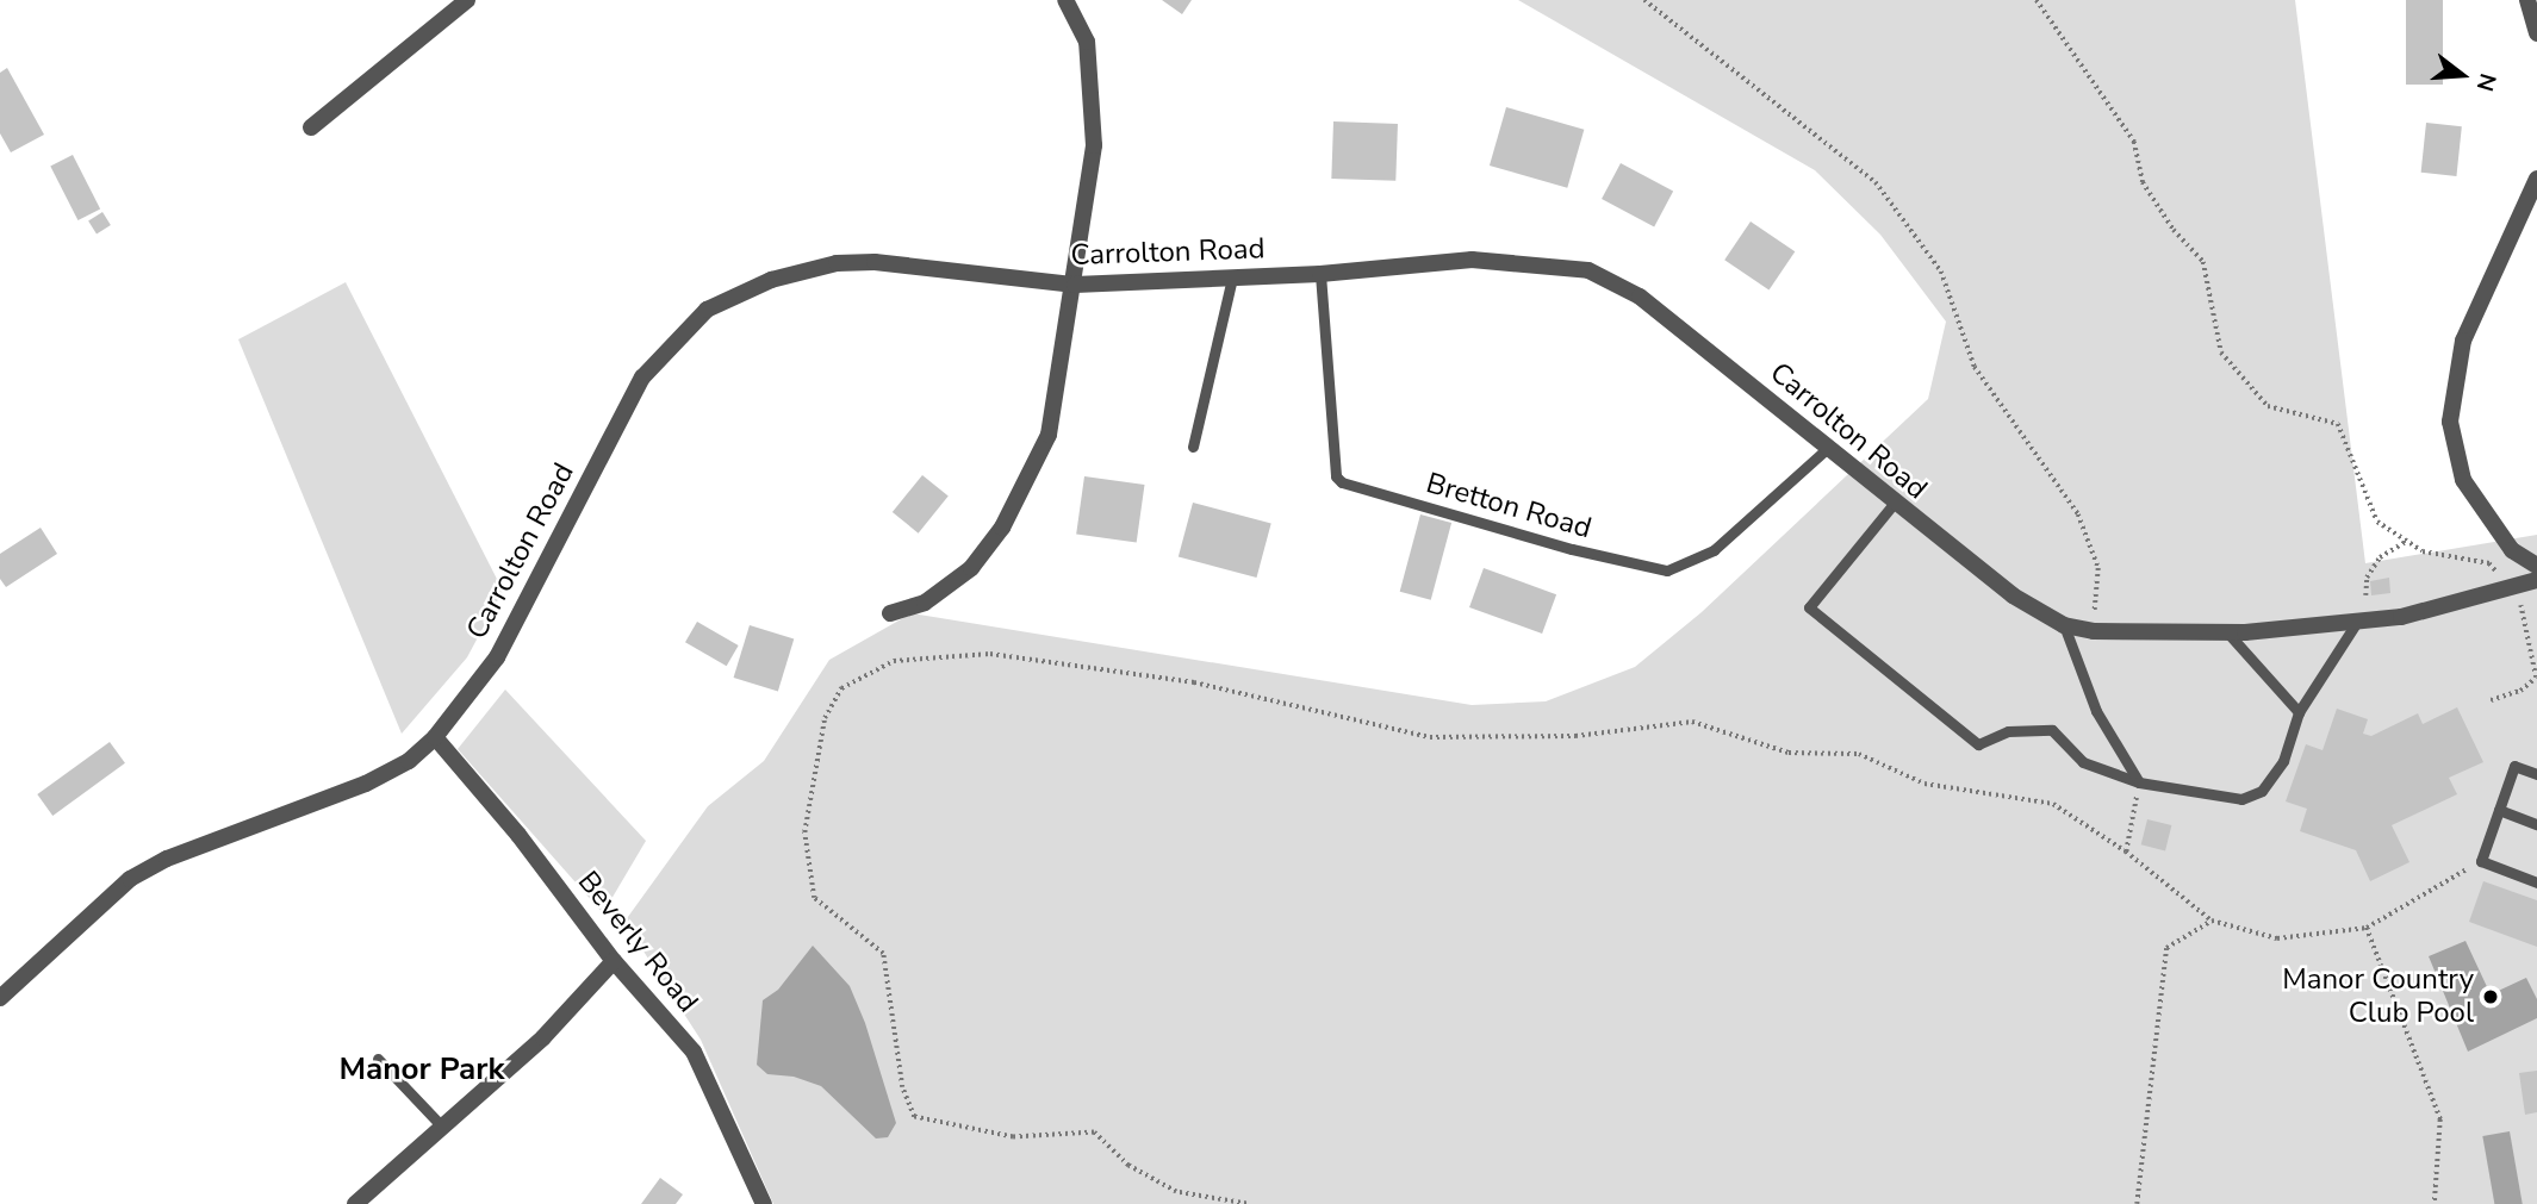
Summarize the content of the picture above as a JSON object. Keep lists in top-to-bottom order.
{
  "streets": {
    "street": ["Carrolton Road", "Beverly Road"],
    "lane": ["Bretton Road"]
  },
  "crossings": [
    ["Carrolton Road", "Bretton Road"],
    ["Carrolton Road", "Beverly Road"]
  ],
  "districts": ["Manor Park"],
  "places": ["Manor Country Club Pool"],
  "north": "right"
}
